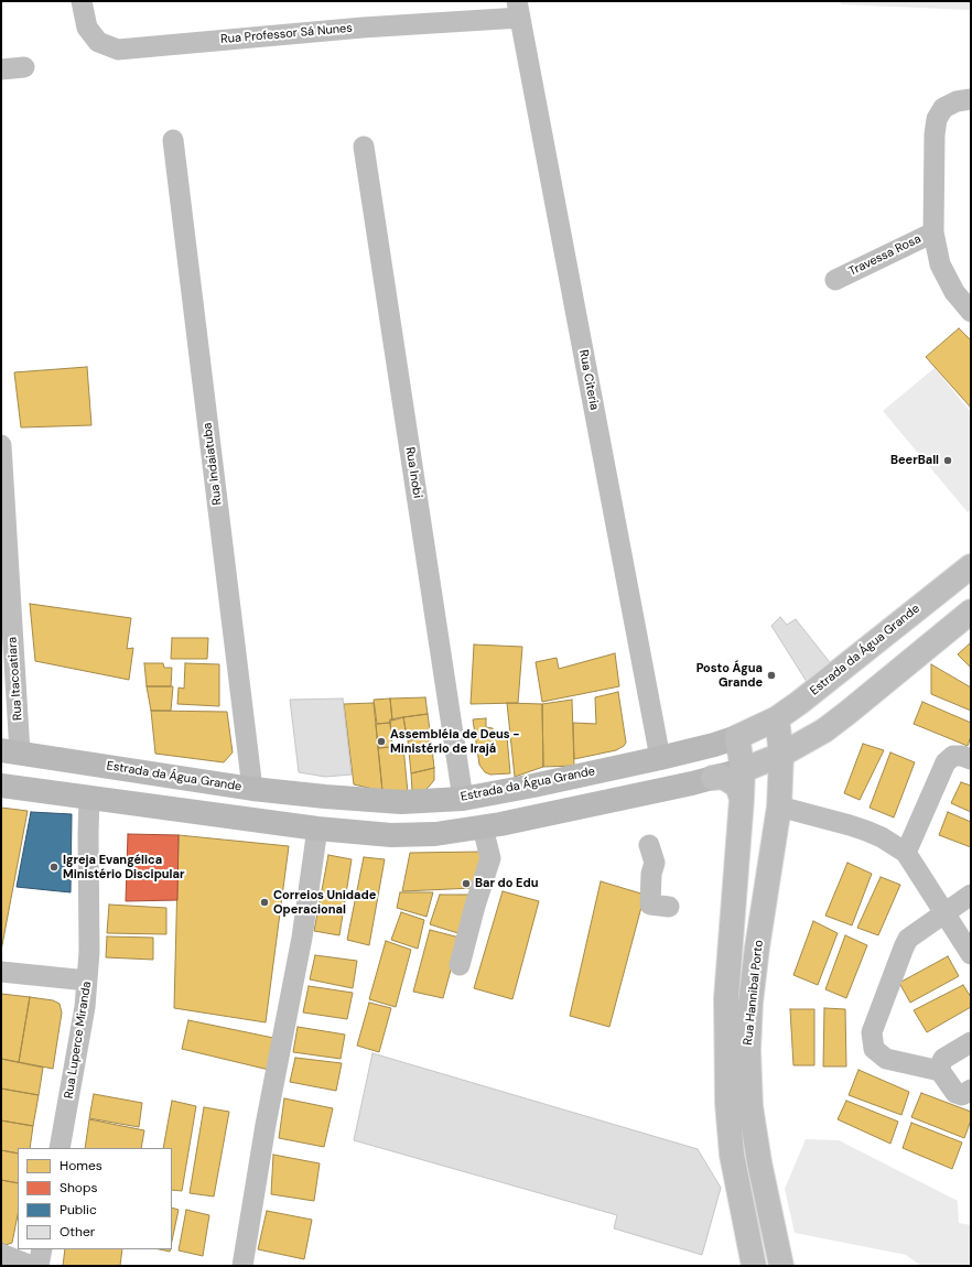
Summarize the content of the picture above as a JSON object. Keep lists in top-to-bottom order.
{
  "streets": {
    "main road": ["Estrada da Água Grande", "Rua Hannibal Porto"],
    "street": [
      "Rua Professor Sá Nunes",
      "Travessa Rosa",
      "Rua Citeria",
      "Rua Indaiatuba",
      "Rua Inobi",
      "Rua Itacoatiara",
      "Rua Luperce Miranda"
    ]
  },
  "crossings": [
    ["Rua Professor Sá Nunes", "Rua Citeria"],
    ["Rua Citeria", "Estrada da Água Grande"],
    ["Rua Indaiatuba", "Estrada da Água Grande"],
    ["Rua Inobi", "Estrada da Água Grande"],
    ["Estrada da Água Grande", "Rua Itacoatiara"],
    ["Estrada da Água Grande", "Rua Hannibal Porto"]
  ],
  "places": [
    "BeerBall",
    "Posto Água Grande",
    "Assembléia de Deus - Ministério de Irajá",
    "Igreja Evangélica Ministério Discipular",
    "Bar do Edu",
    "Correios Unidade Operacional"
  ],
  "legend": [
    "Homes",
    "Shops",
    "Public",
    "Other"
  ]
}
